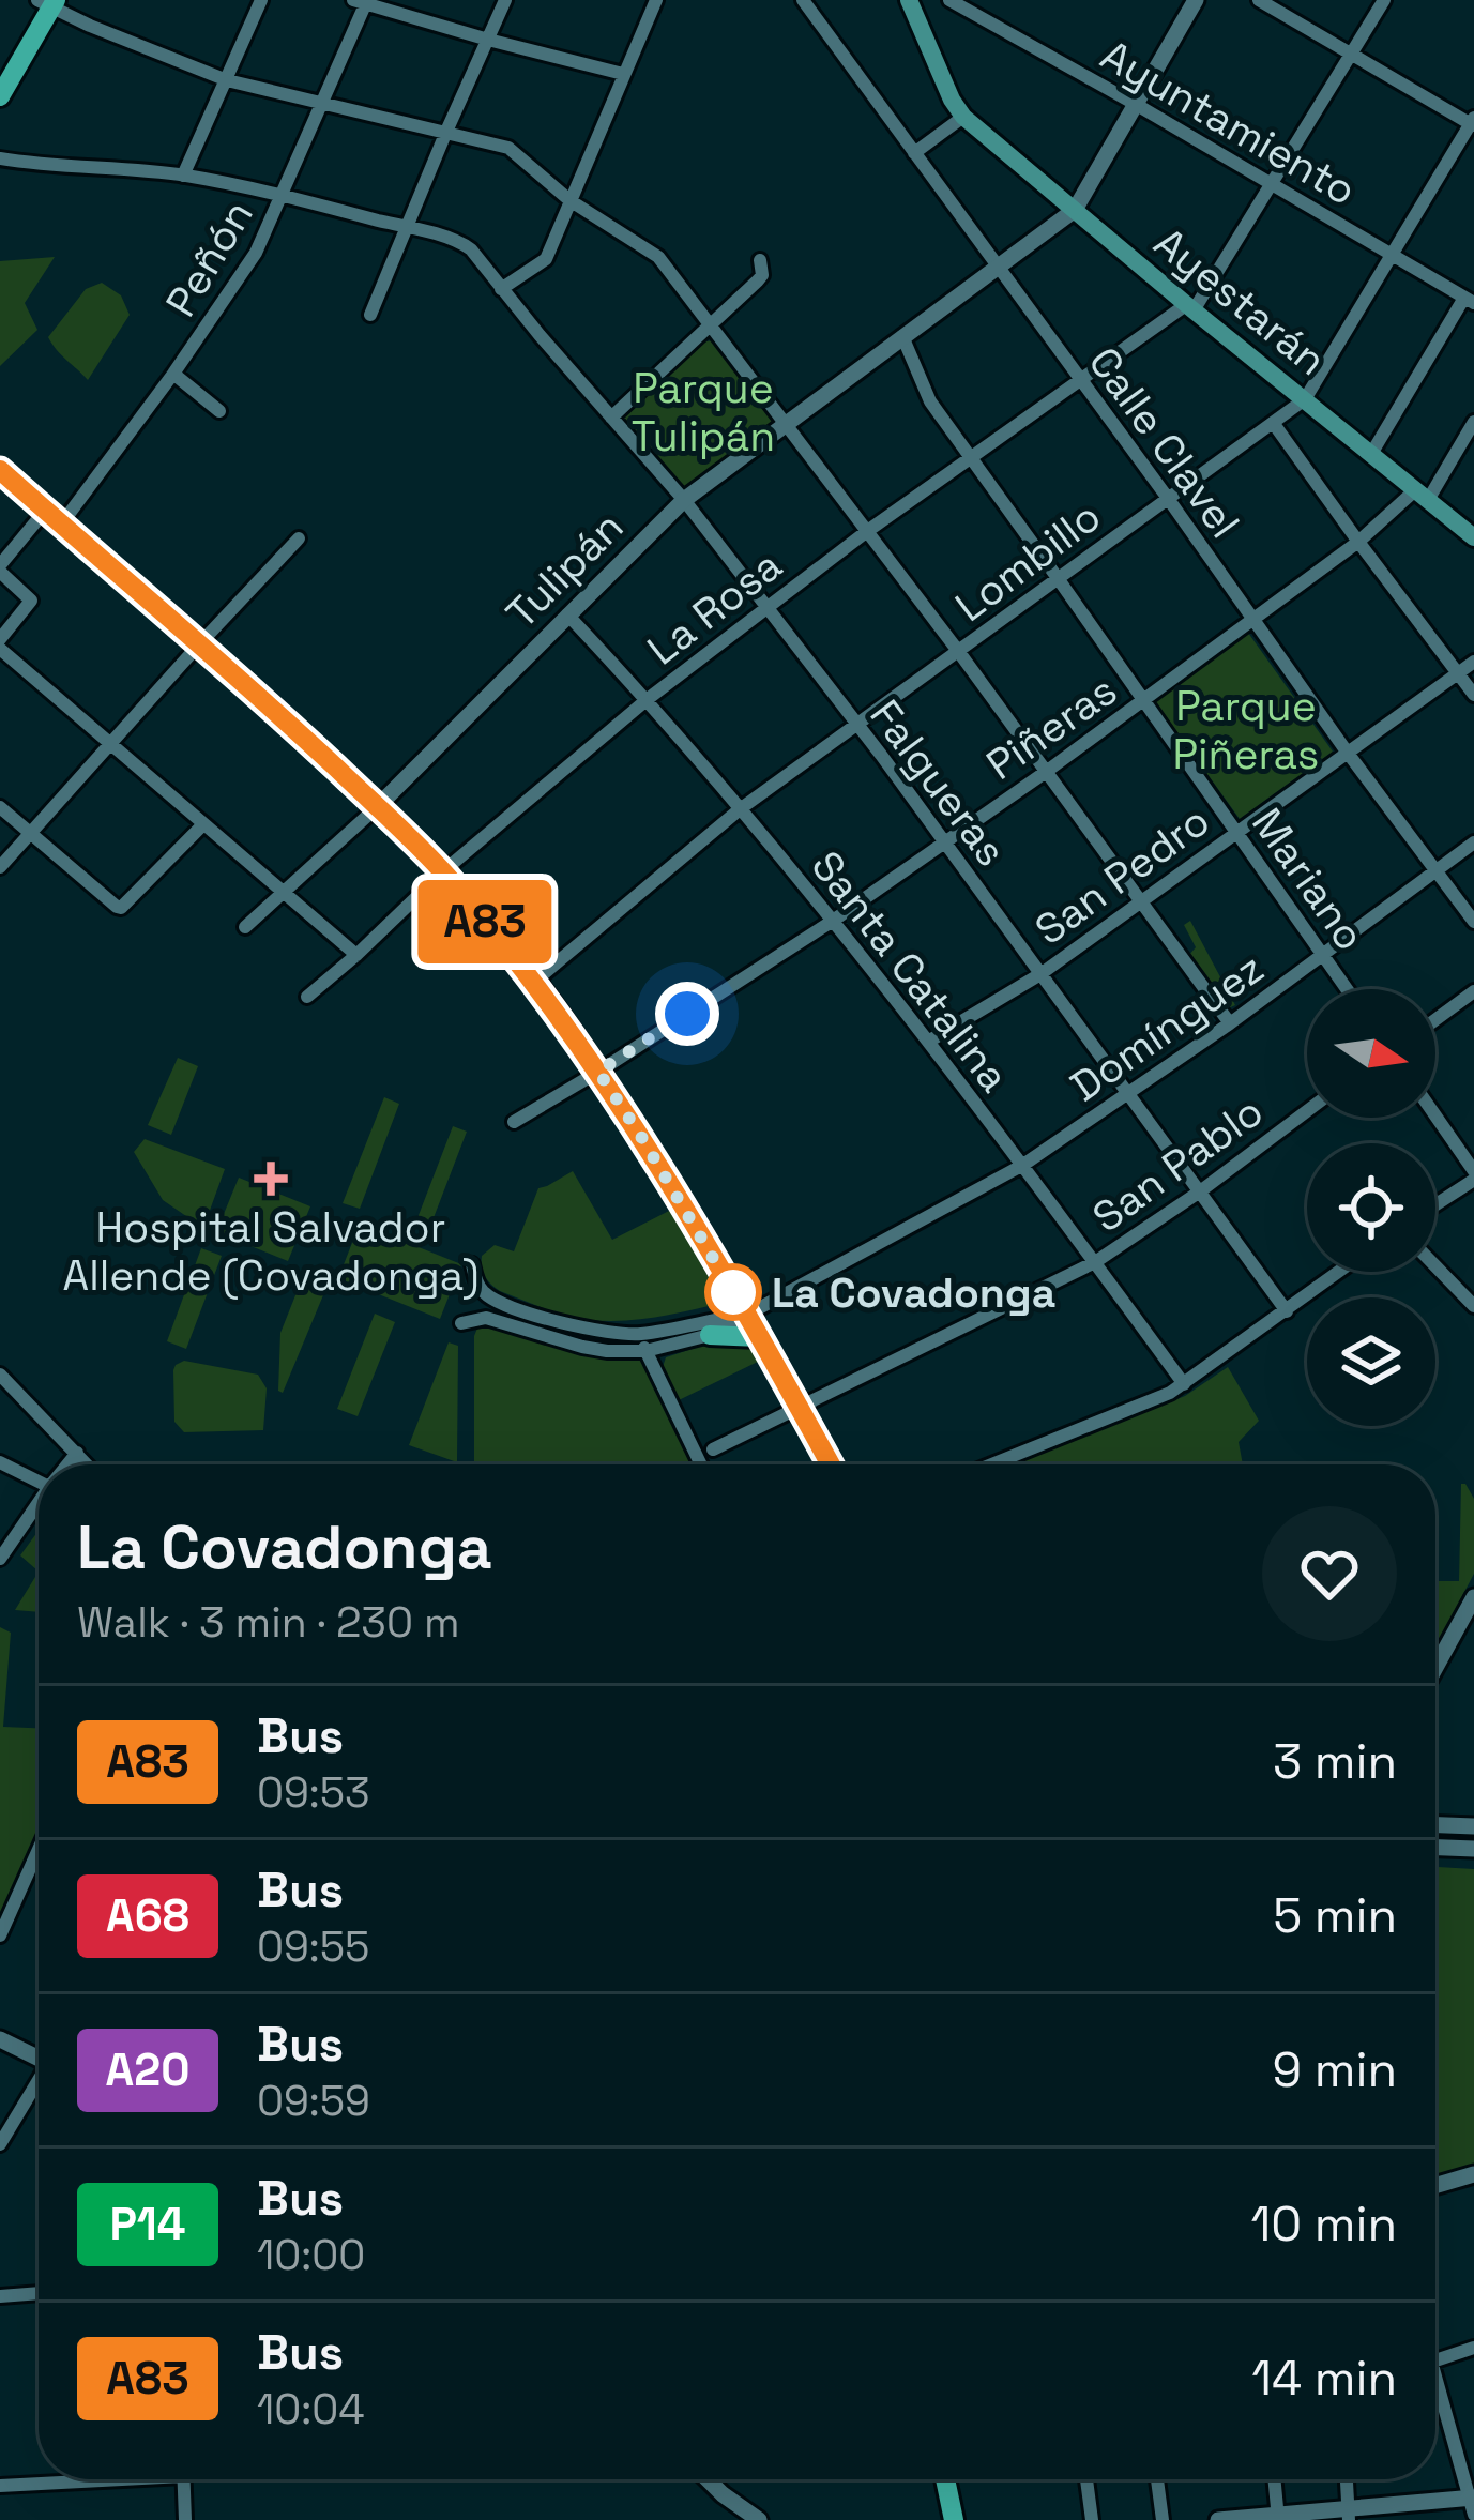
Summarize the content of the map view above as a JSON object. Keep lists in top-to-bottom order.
{
  "streets": {
    "main road": ["Ayestarán"],
    "street": [
      "Ayuntamiento",
      "Peñón",
      "Calle Clavel",
      "Lombillo",
      "Tulipán",
      "La Rosa",
      "Piñeras",
      "Falgueras",
      "San Pedro",
      "Mariano",
      "Santa Catalina",
      "Domínguez",
      "San Pablo"
    ]
  },
  "crossings": [
    ["Ayuntamiento", "Lombillo"],
    ["Ayuntamiento", "Tulipán"],
    ["Ayuntamiento", "La Rosa"],
    ["Peñón", "Falgueras"],
    ["Ayestarán", "Lombillo"],
    ["Ayestarán", "Tulipán"],
    ["Ayestarán", "La Rosa"],
    ["Ayestarán", "Piñeras"],
    ["Calle Clavel", "Lombillo"],
    ["Calle Clavel", "Tulipán"],
    ["Calle Clavel", "La Rosa"],
    ["Calle Clavel", "Piñeras"],
    ["Calle Clavel", "San Pedro"],
    ["Calle Clavel", "Domínguez"],
    ["Lombillo", "Falgueras"],
    ["Lombillo", "Mariano"],
    ["Lombillo", "Santa Catalina"],
    ["Tulipán", "Falgueras"],
    ["Tulipán", "Mariano"],
    ["Tulipán", "Santa Catalina"],
    ["La Rosa", "Falgueras"],
    ["La Rosa", "Mariano"],
    ["La Rosa", "Santa Catalina"],
    ["Piñeras", "Falgueras"],
    ["Piñeras", "Mariano"],
    ["Piñeras", "Santa Catalina"],
    ["Falgueras", "San Pedro"],
    ["Falgueras", "Domínguez"],
    ["Falgueras", "San Pablo"],
    ["San Pedro", "Mariano"],
    ["San Pedro", "Santa Catalina"],
    ["Mariano", "Domínguez"],
    ["Santa Catalina", "Domínguez"],
    ["Santa Catalina", "San Pablo"]
  ],
  "parks": ["Parque Tulipán", "Parque Piñeras"],
  "places": {
    "health": ["Hospital Salvador Allende (Covadonga)"],
    "other": ["La Covadonga"]
  },
  "lines": ["bus line A83"],
  "north": "right",
  "page": {
    "on_map": "A83",
    "heading": ["La Covadonga", "Walk · 3 min · 230 m"],
    "list": [
      {
        "mark": "A83",
        "name": "Bus",
        "note": "09:53",
        "value": "3 min"
      },
      {
        "mark": "A68",
        "name": "Bus",
        "note": "09:55",
        "value": "5 min"
      },
      {
        "mark": "A20",
        "name": "Bus",
        "note": "09:59",
        "value": "9 min"
      },
      {
        "mark": "P14",
        "name": "Bus",
        "note": "10:00",
        "value": "10 min"
      },
      {
        "mark": "A83",
        "name": "Bus",
        "note": "10:04",
        "value": "14 min"
      }
    ]
  }
}
